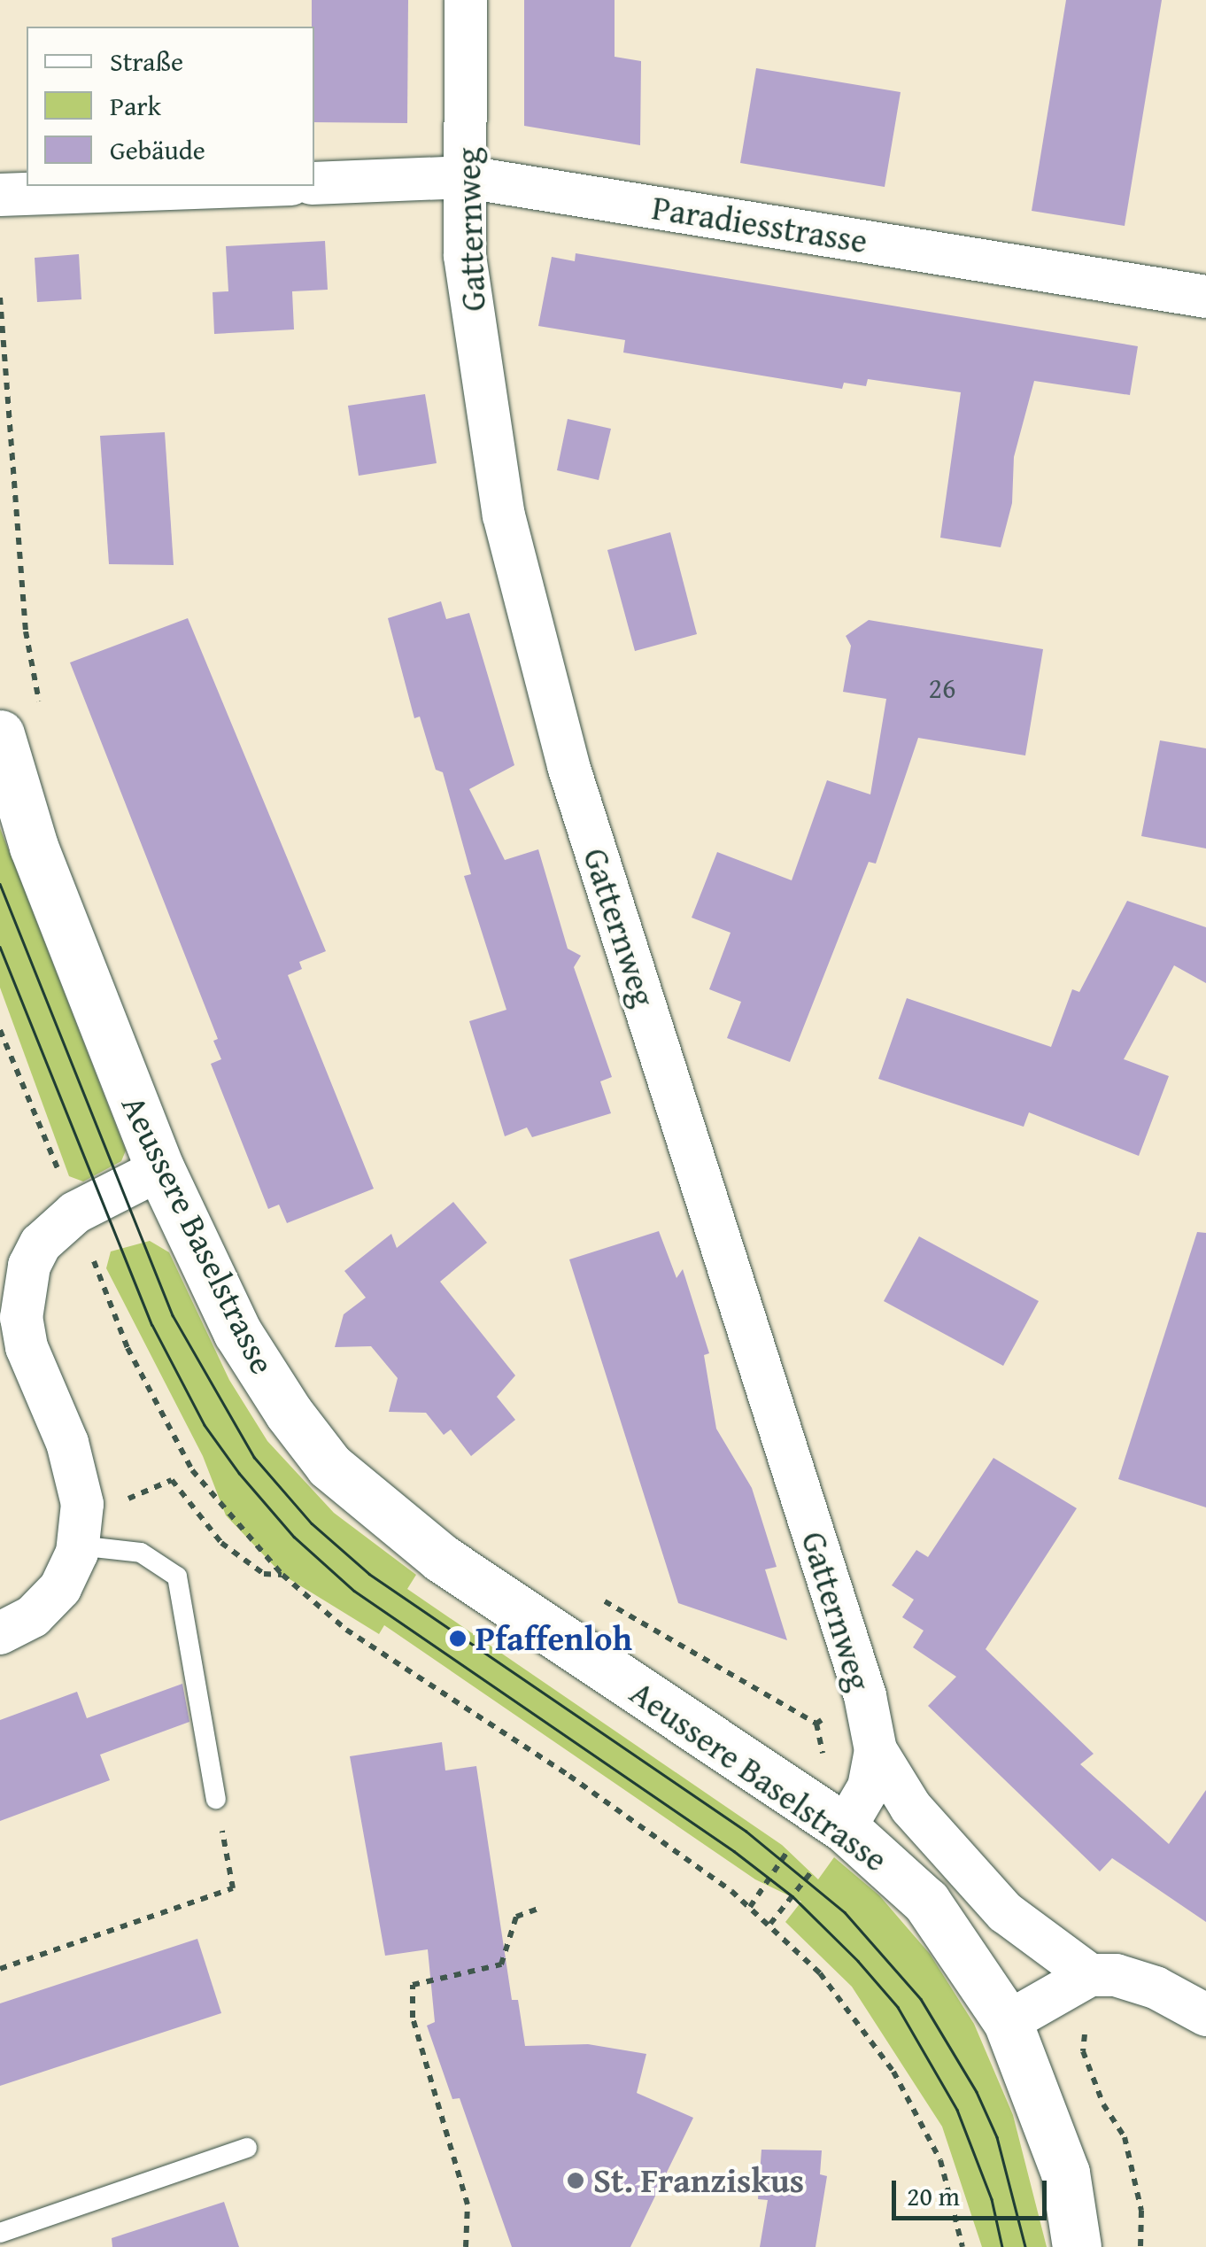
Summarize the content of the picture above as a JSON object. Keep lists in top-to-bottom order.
{
  "streets": {
    "main road": ["Aeussere Baselstrasse"],
    "street": ["Paradiesstrasse", "Gatternweg"]
  },
  "crossings": [
    ["Paradiesstrasse", "Gatternweg"],
    ["Gatternweg", "Aeussere Baselstrasse"]
  ],
  "places": ["Pfaffenloh", "St. Franziskus"],
  "house_numbers": ["26"],
  "legend": ["Straße", "Park", "Gebäude"],
  "scale_bar": "20 m"
}
